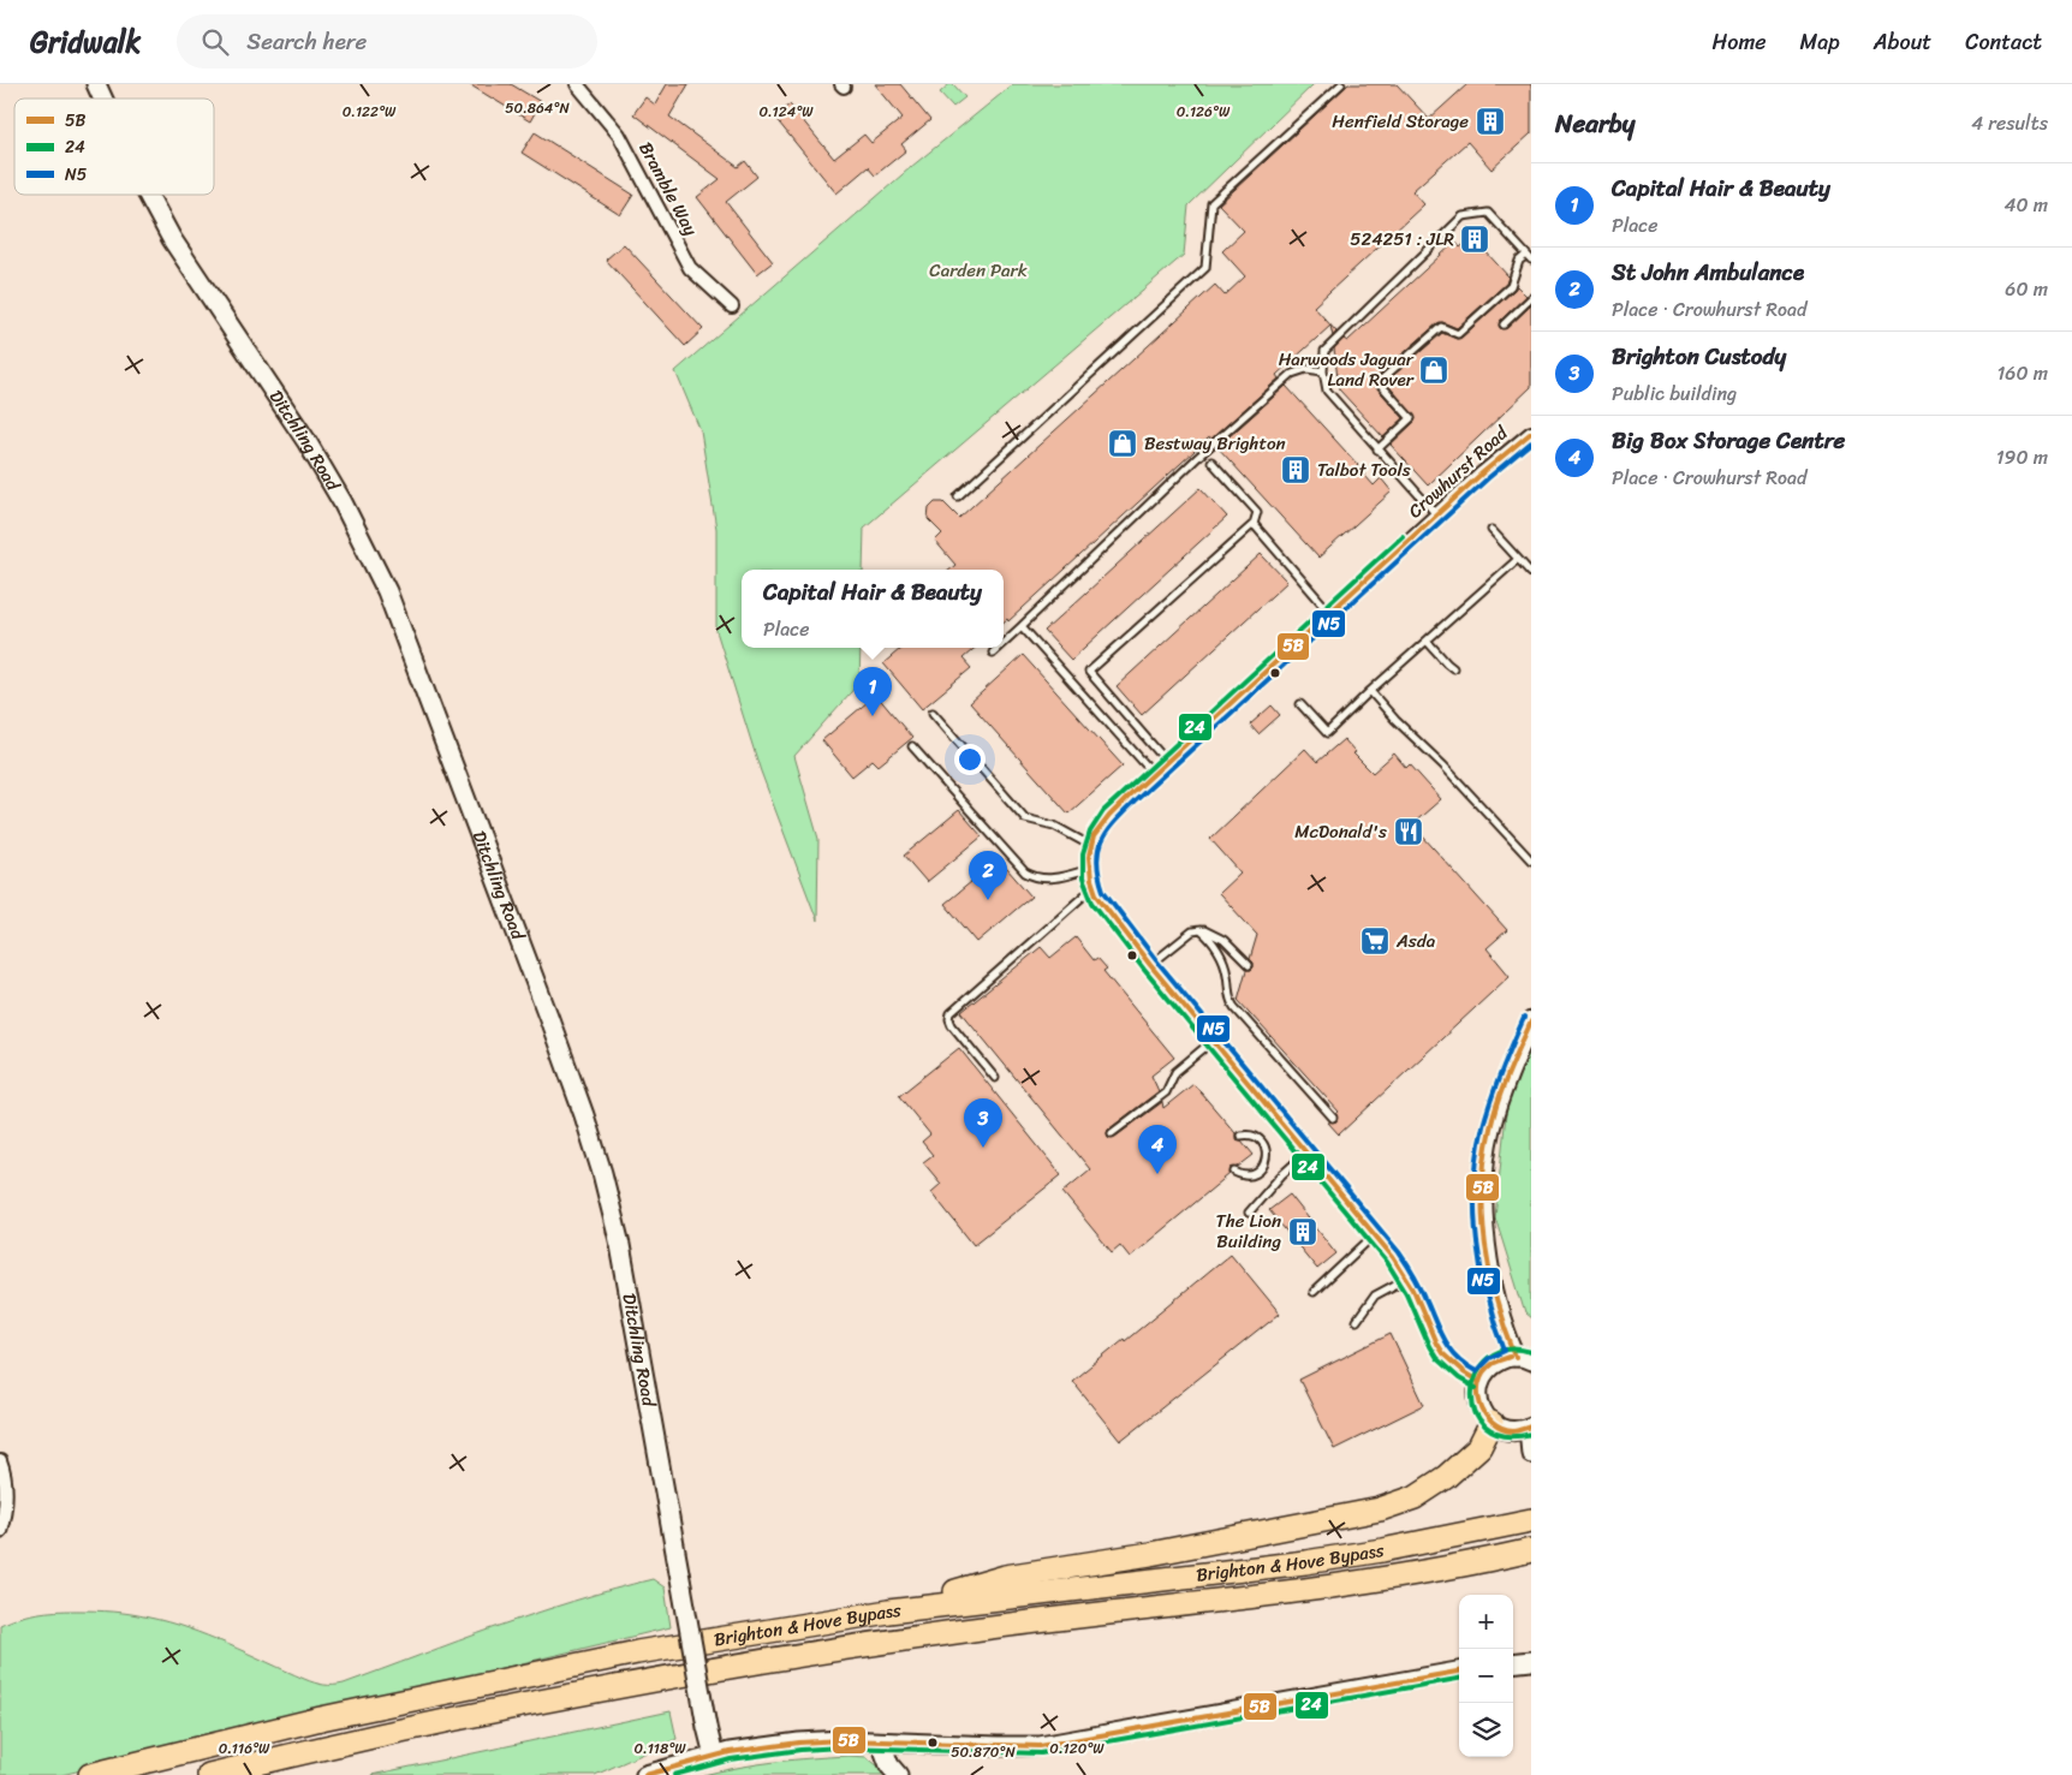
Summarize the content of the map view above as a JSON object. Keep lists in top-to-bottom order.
{
  "streets": {
    "highway": ["Brighton & Hove Bypass"],
    "street": ["Bramble Way", "Ditchling Road", "Crowhurst Road"]
  },
  "parks": ["Carden Park"],
  "places": {
    "building": [
      "Henfield Storage",
      "524251 : JLR",
      "Talbot Tools",
      "The Lion Building"
    ],
    "shop": ["Harwoods Jaguar Land Rover", "Bestway Brighton"],
    "restaurant": ["McDonald's"],
    "supermarket": ["Asda"]
  },
  "lines": ["transit line 5B", "transit line N5", "transit line 24"],
  "legend": ["5B", "24", "N5"],
  "page": {
    "header": "Gridwalk",
    "search": "Search here",
    "nav": [
      "Home",
      "Map",
      "About",
      "Contact"
    ],
    "heading": ["Nearby", "4 results"],
    "list": [
      {
        "mark": "1",
        "name": "Capital Hair & Beauty",
        "note": "Place",
        "value": "40 m"
      },
      {
        "mark": "2",
        "name": "St John Ambulance",
        "note": "Place · Crowhurst Road",
        "value": "60 m"
      },
      {
        "mark": "3",
        "name": "Brighton Custody",
        "note": "Public building",
        "value": "160 m"
      },
      {
        "mark": "4",
        "name": "Big Box Storage Centre",
        "note": "Place · Crowhurst Road",
        "value": "190 m"
      }
    ],
    "popup": ["Capital Hair & Beauty", "Place"],
    "pins": [
      "1",
      "2",
      "3",
      "4"
    ],
    "map_buttons": ["+", "−"]
  },
  "coordinates": [
    "50.864°N",
    "0.122°W",
    "0.124°W",
    "0.126°W",
    "0.116°W",
    "0.118°W",
    "0.120°W",
    "50.870°N"
  ]
}
